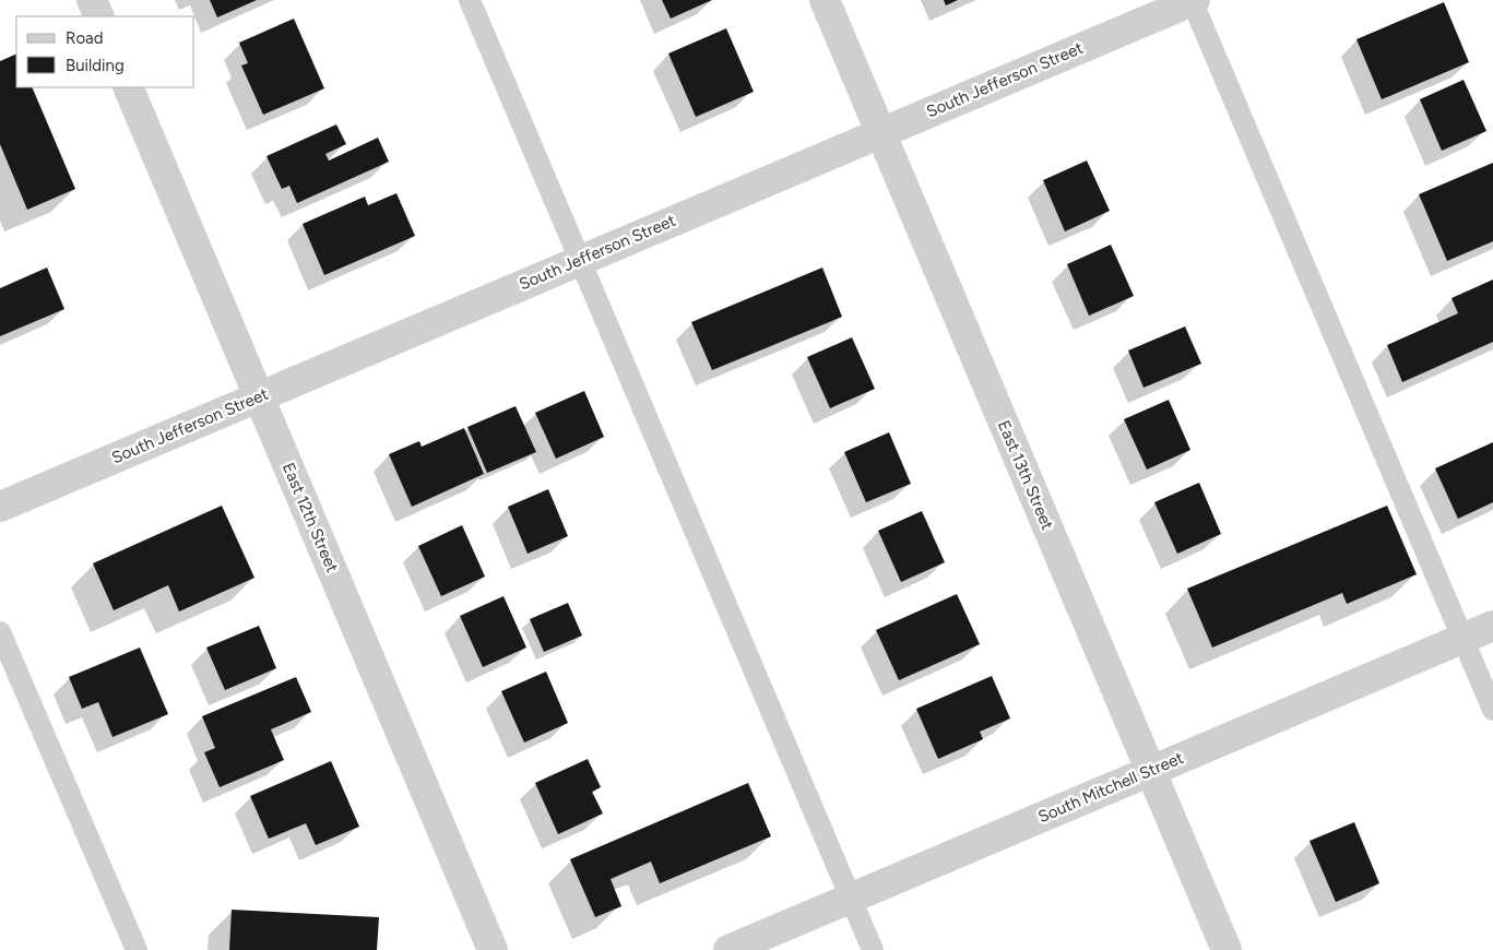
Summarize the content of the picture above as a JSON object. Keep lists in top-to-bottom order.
{
  "streets": {
    "street": [
      "South Jefferson Street",
      "East 13th Street",
      "East 12th Street",
      "South Mitchell Street"
    ]
  },
  "crossings": [
    ["South Jefferson Street", "East 13th Street"],
    ["South Jefferson Street", "East 12th Street"],
    ["East 13th Street", "South Mitchell Street"]
  ],
  "legend": ["Road", "Building"]
}
